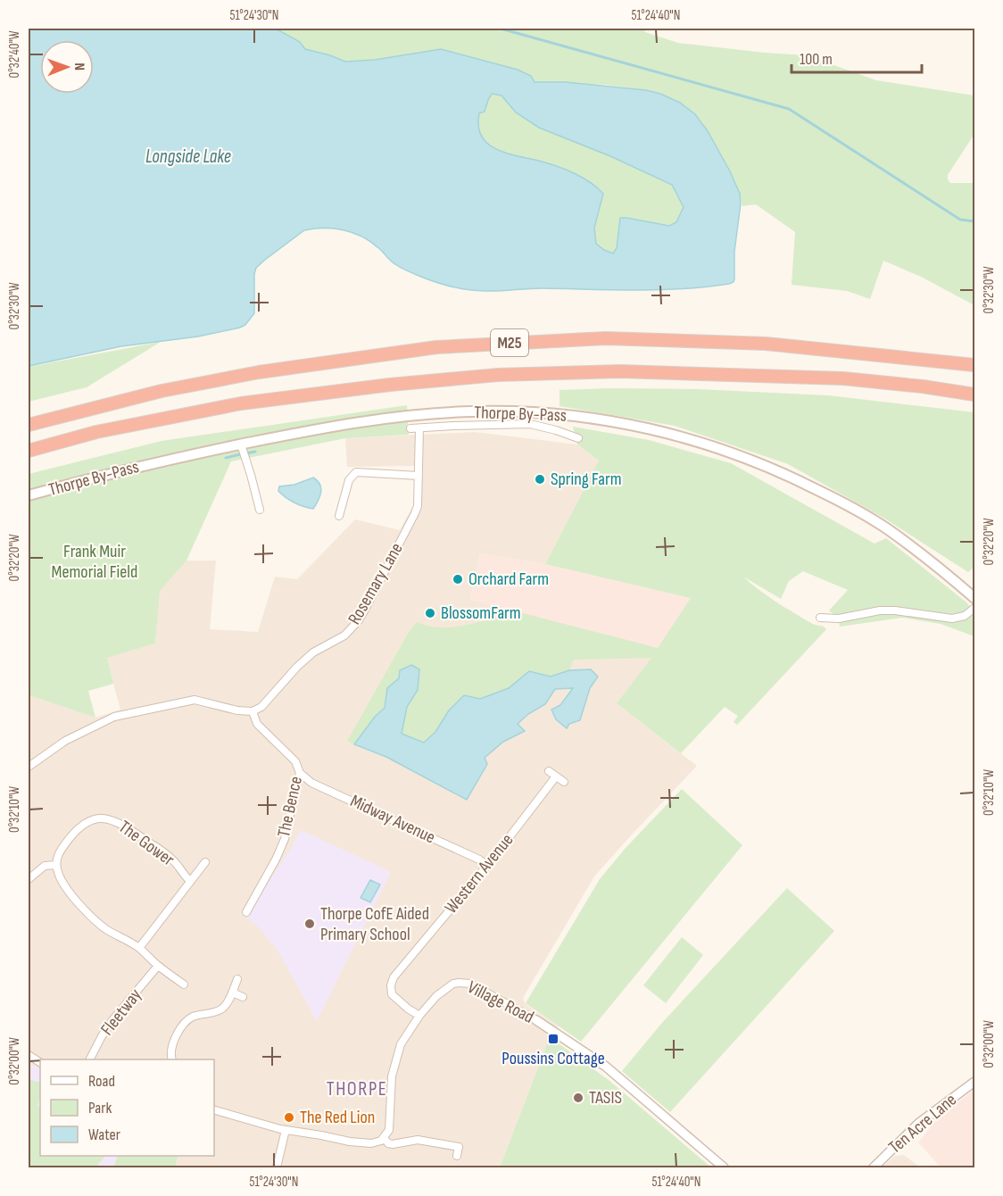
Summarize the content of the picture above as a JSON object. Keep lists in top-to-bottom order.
{
  "streets": {
    "highway": ["M25"],
    "main road": ["Thorpe By-Pass"],
    "street": [
      "Rosemary Lane",
      "The Bence",
      "Midway Avenue",
      "The Gower",
      "Western Avenue",
      "Village Road",
      "Fleetway",
      "Ten Acre Lane"
    ]
  },
  "crossings": [
    ["Rosemary Lane", "The Bence"],
    ["The Bence", "Midway Avenue"],
    ["Midway Avenue", "Western Avenue"],
    ["Western Avenue", "Village Road"]
  ],
  "districts": ["THORPE"],
  "water": ["Longside Lake"],
  "parks": ["Frank Muir Memorial Field"],
  "places": {
    "other": [
      "Spring Farm",
      "Orchard Farm",
      "BlossomFarm",
      "Thorpe CofE Aided Primary School",
      "TASIS",
      "The Red Lion"
    ],
    "transit": ["Poussins Cottage"]
  },
  "legend": ["Road", "Park", "Water"],
  "scale_bar": "100 m",
  "north": "right",
  "coordinates": [
    "51°24'30\"N",
    "51°24'40\"N",
    "0°32'40\"W",
    "0°32'30\"W",
    "0°32'20\"W",
    "0°32'10\"W",
    "0°32'00\"W"
  ]
}
